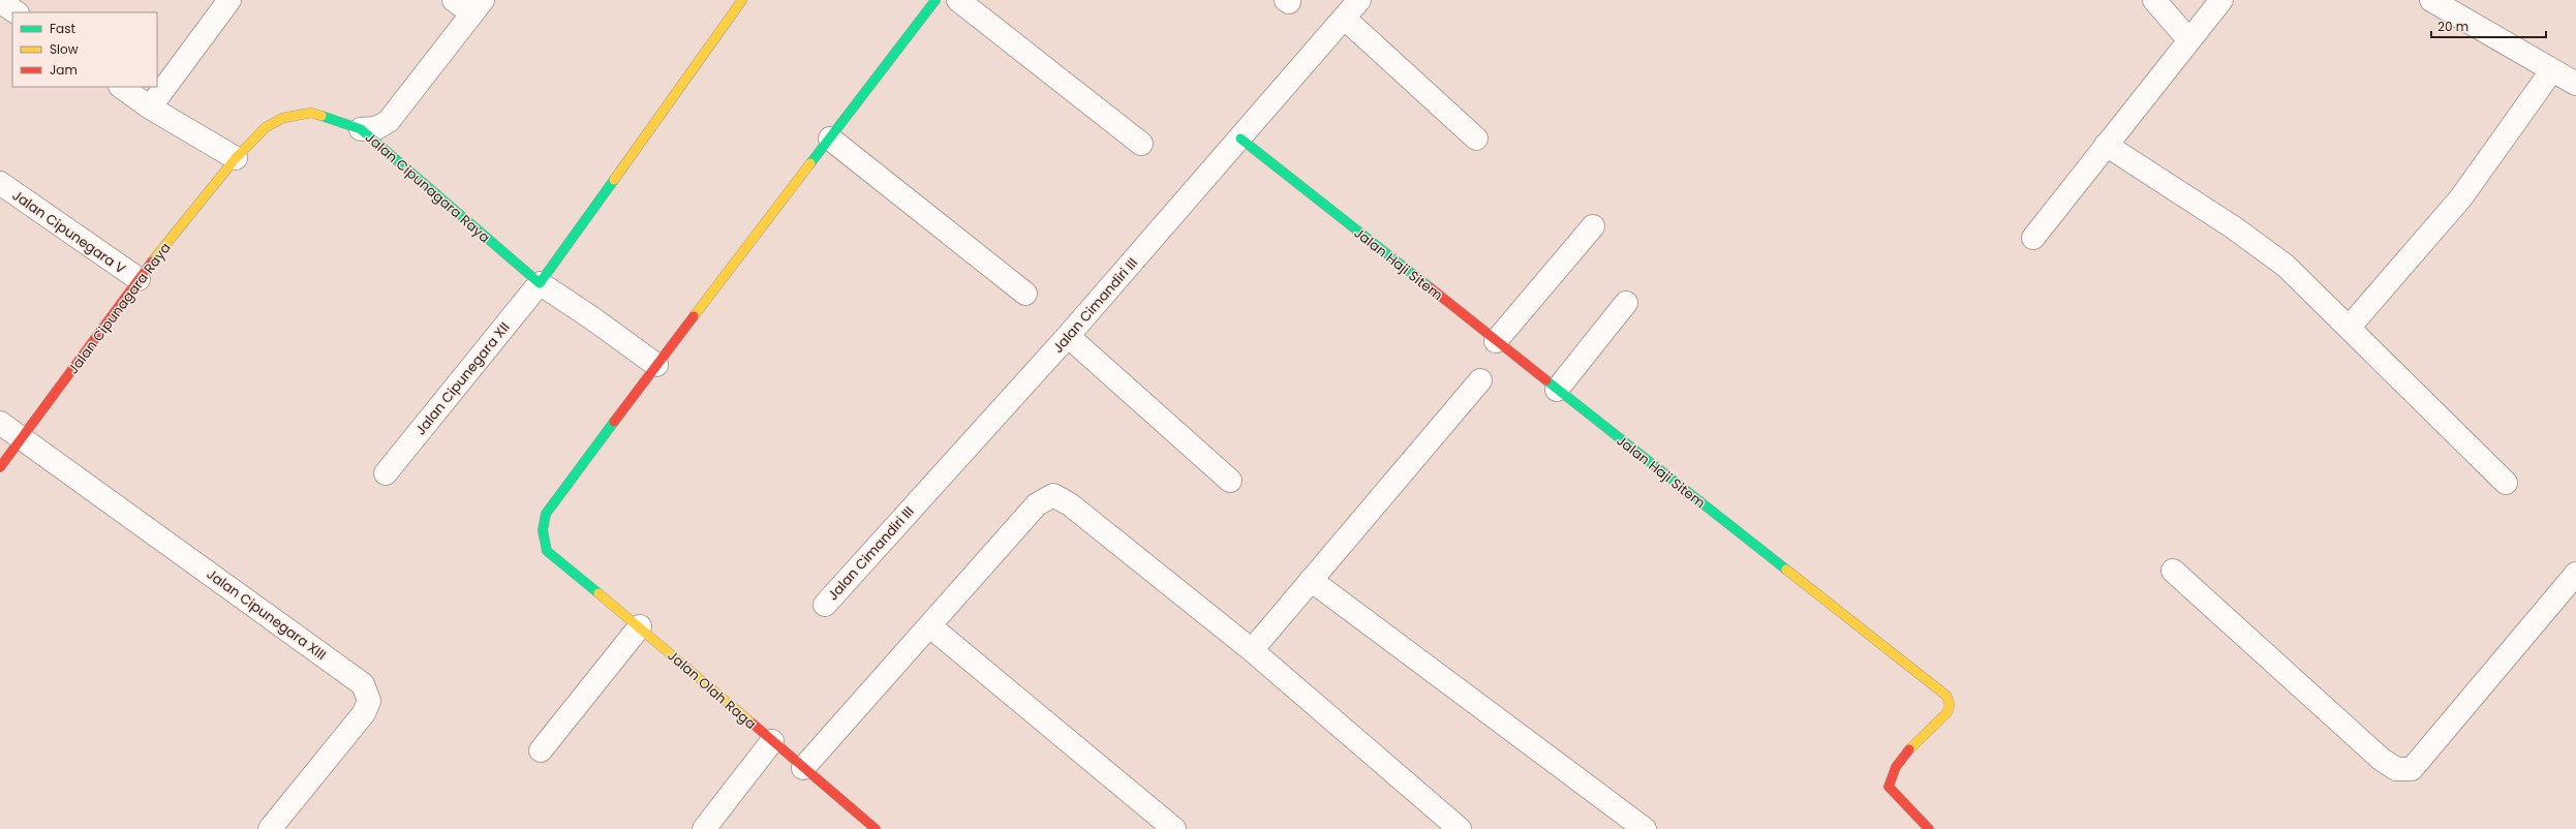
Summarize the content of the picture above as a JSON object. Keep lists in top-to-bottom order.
{
  "streets": {
    "street": [
      "Jalan Cipunagara Raya",
      "Jalan Cipunegara V",
      "Jalan Haji Sitem",
      "Jalan Cimandiri III",
      "Jalan Cipunegara XII",
      "Jalan Cipunegara XIII",
      "Jalan Olah Raga"
    ]
  },
  "crossings": [
    ["Jalan Cipunagara Raya", "Jalan Cipunegara V"],
    ["Jalan Cipunagara Raya", "Jalan Cipunegara XII"],
    ["Jalan Cipunagara Raya", "Jalan Cipunegara XIII"],
    ["Jalan Haji Sitem", "Jalan Cimandiri III"]
  ],
  "legend": ["Fast", "Slow", "Jam"],
  "scale_bar": "20 m"
}
